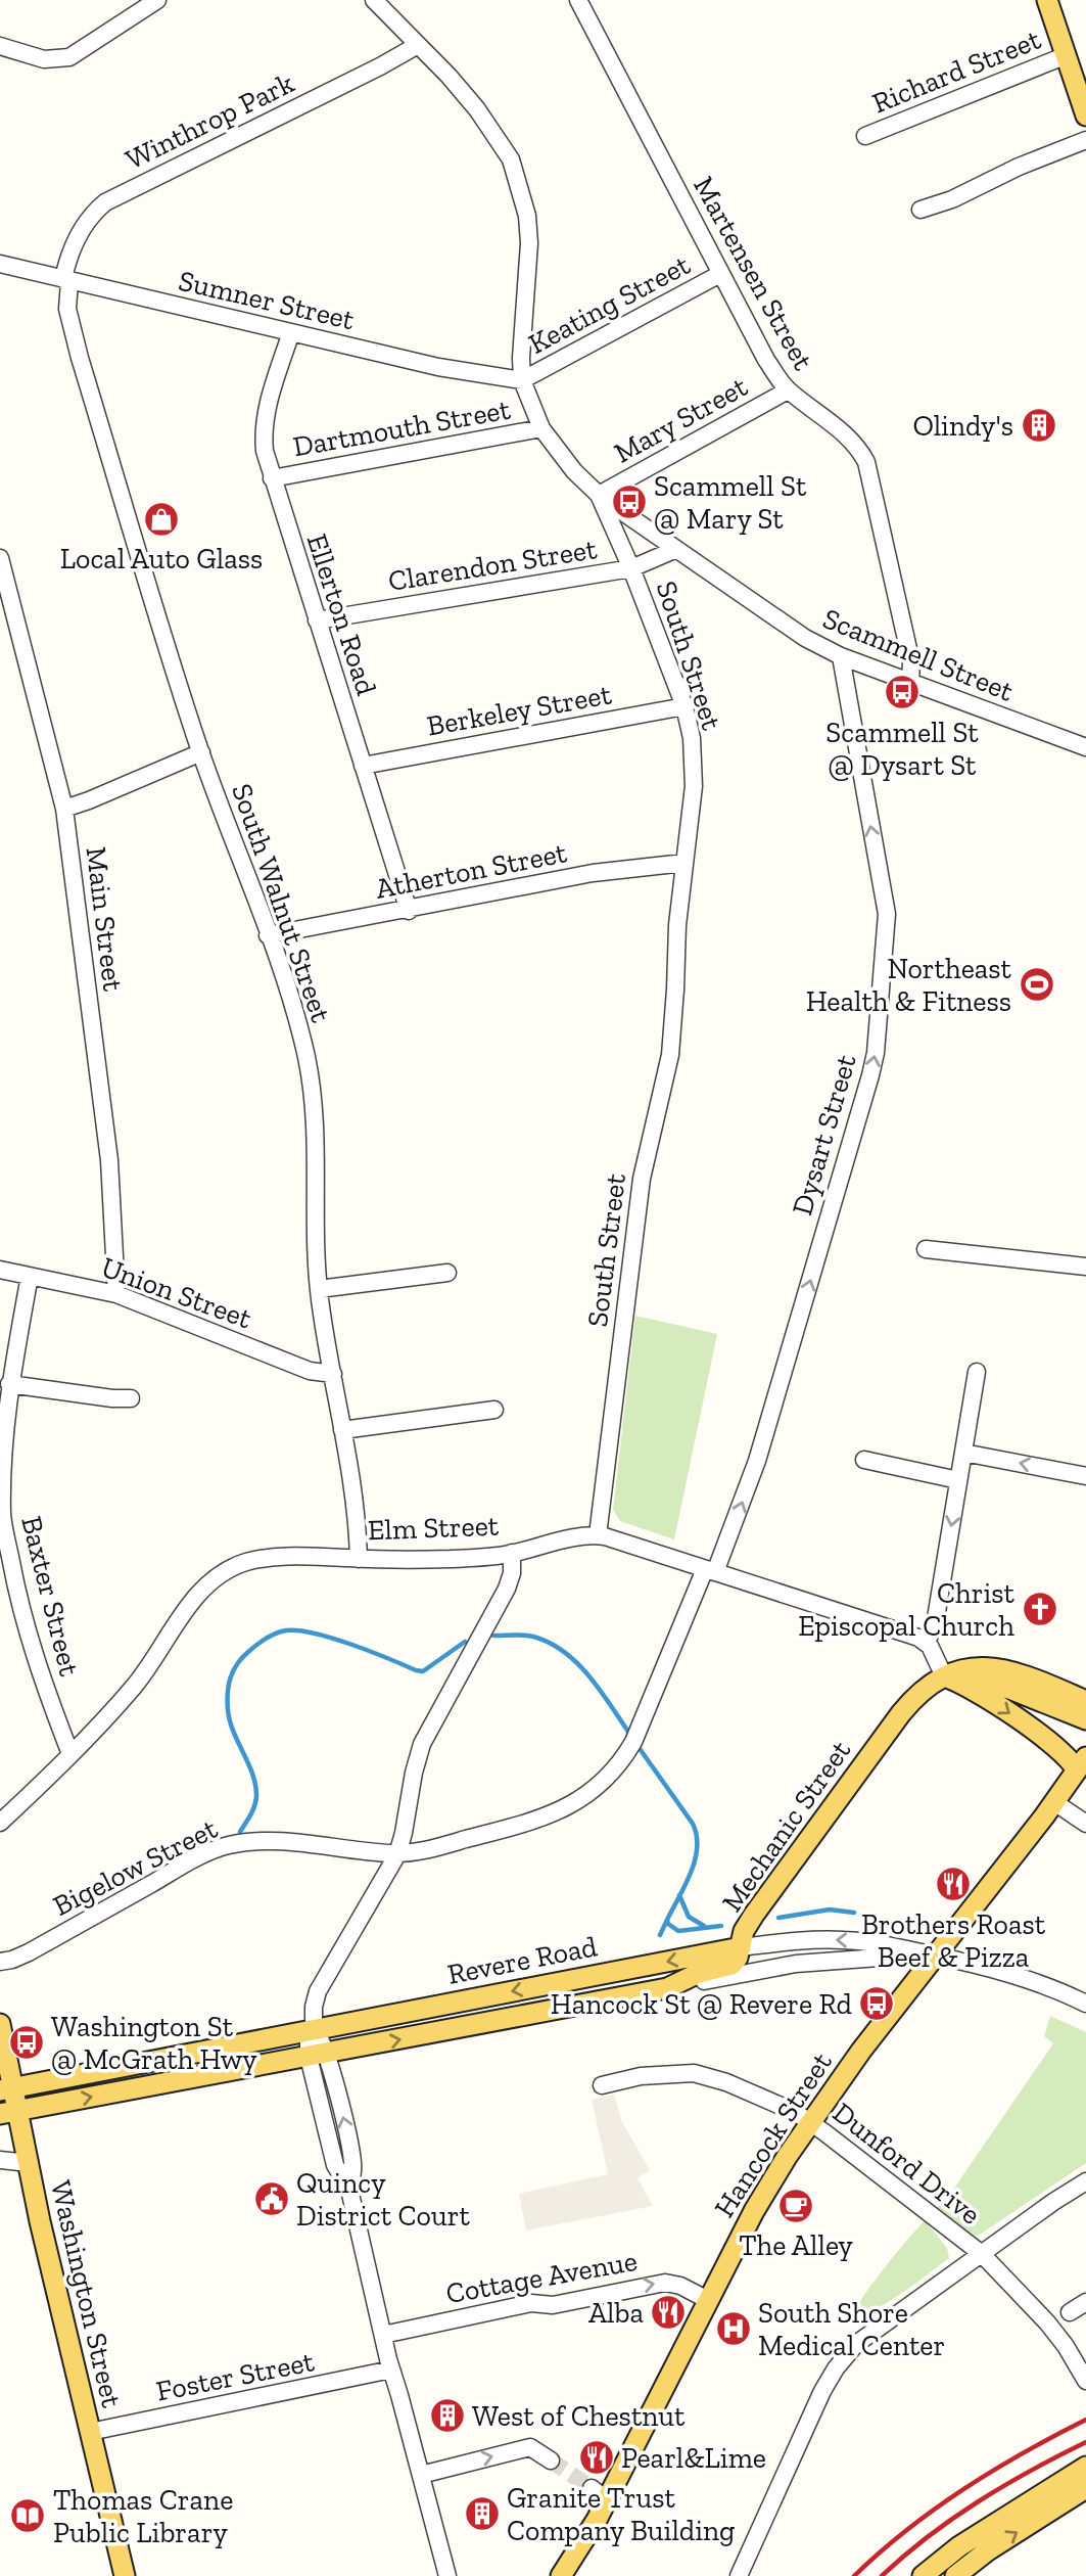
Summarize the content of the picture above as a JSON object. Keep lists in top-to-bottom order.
{
  "streets": {
    "main road": [
      "Mechanic Street",
      "Revere Road",
      "Hancock Street",
      "Washington Street"
    ],
    "street": [
      "Richard Street",
      "Winthrop Park",
      "Martensen Street",
      "Sumner Street",
      "Keating Street",
      "Mary Street",
      "Dartmouth Street",
      "Clarendon Street",
      "Ellerton Road",
      "Scammell Street",
      "South Street",
      "Berkeley Street",
      "Atherton Street",
      "South Walnut Street",
      "Main Street",
      "Dysart Street",
      "Union Street",
      "Elm Street",
      "Baxter Street",
      "Bigelow Street",
      "Dunford Drive",
      "Cottage Avenue",
      "Foster Street"
    ]
  },
  "crossings": [
    ["Winthrop Park", "Sumner Street"],
    ["Winthrop Park", "South Street"],
    ["Winthrop Park", "South Walnut Street"],
    ["Martensen Street", "Keating Street"],
    ["Martensen Street", "Mary Street"],
    ["Martensen Street", "Scammell Street"],
    ["Sumner Street", "Keating Street"],
    ["Sumner Street", "Ellerton Road"],
    ["Sumner Street", "South Street"],
    ["Sumner Street", "South Walnut Street"],
    ["Keating Street", "South Street"],
    ["Mary Street", "Scammell Street"],
    ["Mary Street", "South Street"],
    ["Dartmouth Street", "Ellerton Road"],
    ["Dartmouth Street", "South Street"],
    ["Clarendon Street", "Ellerton Road"],
    ["Clarendon Street", "Scammell Street"],
    ["Clarendon Street", "South Street"],
    ["Ellerton Road", "Berkeley Street"],
    ["Ellerton Road", "Atherton Street"],
    ["Scammell Street", "South Street"],
    ["Scammell Street", "Dysart Street"],
    ["South Street", "Berkeley Street"],
    ["South Street", "Atherton Street"],
    ["South Street", "Elm Street"],
    ["Atherton Street", "South Walnut Street"],
    ["South Walnut Street", "Union Street"],
    ["South Walnut Street", "Elm Street"],
    ["Main Street", "Union Street"],
    ["Dysart Street", "Elm Street"],
    ["Dysart Street", "Bigelow Street"],
    ["Union Street", "Baxter Street"],
    ["Elm Street", "Baxter Street"],
    ["Elm Street", "Bigelow Street"],
    ["Mechanic Street", "Revere Road"],
    ["Revere Road", "Hancock Street"],
    ["Revere Road", "Washington Street"],
    ["Hancock Street", "Dunford Drive"],
    ["Hancock Street", "Cottage Avenue"],
    ["Washington Street", "Foster Street"]
  ],
  "one_way": ["Dysart Street"],
  "places": {
    "building": ["Olindy's", "West of Chestnut", "Granite Trust Company Building"],
    "bus stop": [
      "Scammell St @ Mary St",
      "Scammell St @ Dysart St",
      "Hancock St @ Revere Rd",
      "Washington St @ McGrath Hwy"
    ],
    "shop": ["Local Auto Glass"],
    "sports": ["Northeast Health & Fitness"],
    "church": ["Christ Episcopal Church"],
    "restaurant": ["Brothers Roast Beef & Pizza", "Alba", "Pearl&Lime"],
    "public building": ["Quincy District Court"],
    "cafe": ["The Alley"],
    "hospital": ["South Shore Medical Center"],
    "library": ["Thomas Crane Public Library"]
  }
}
